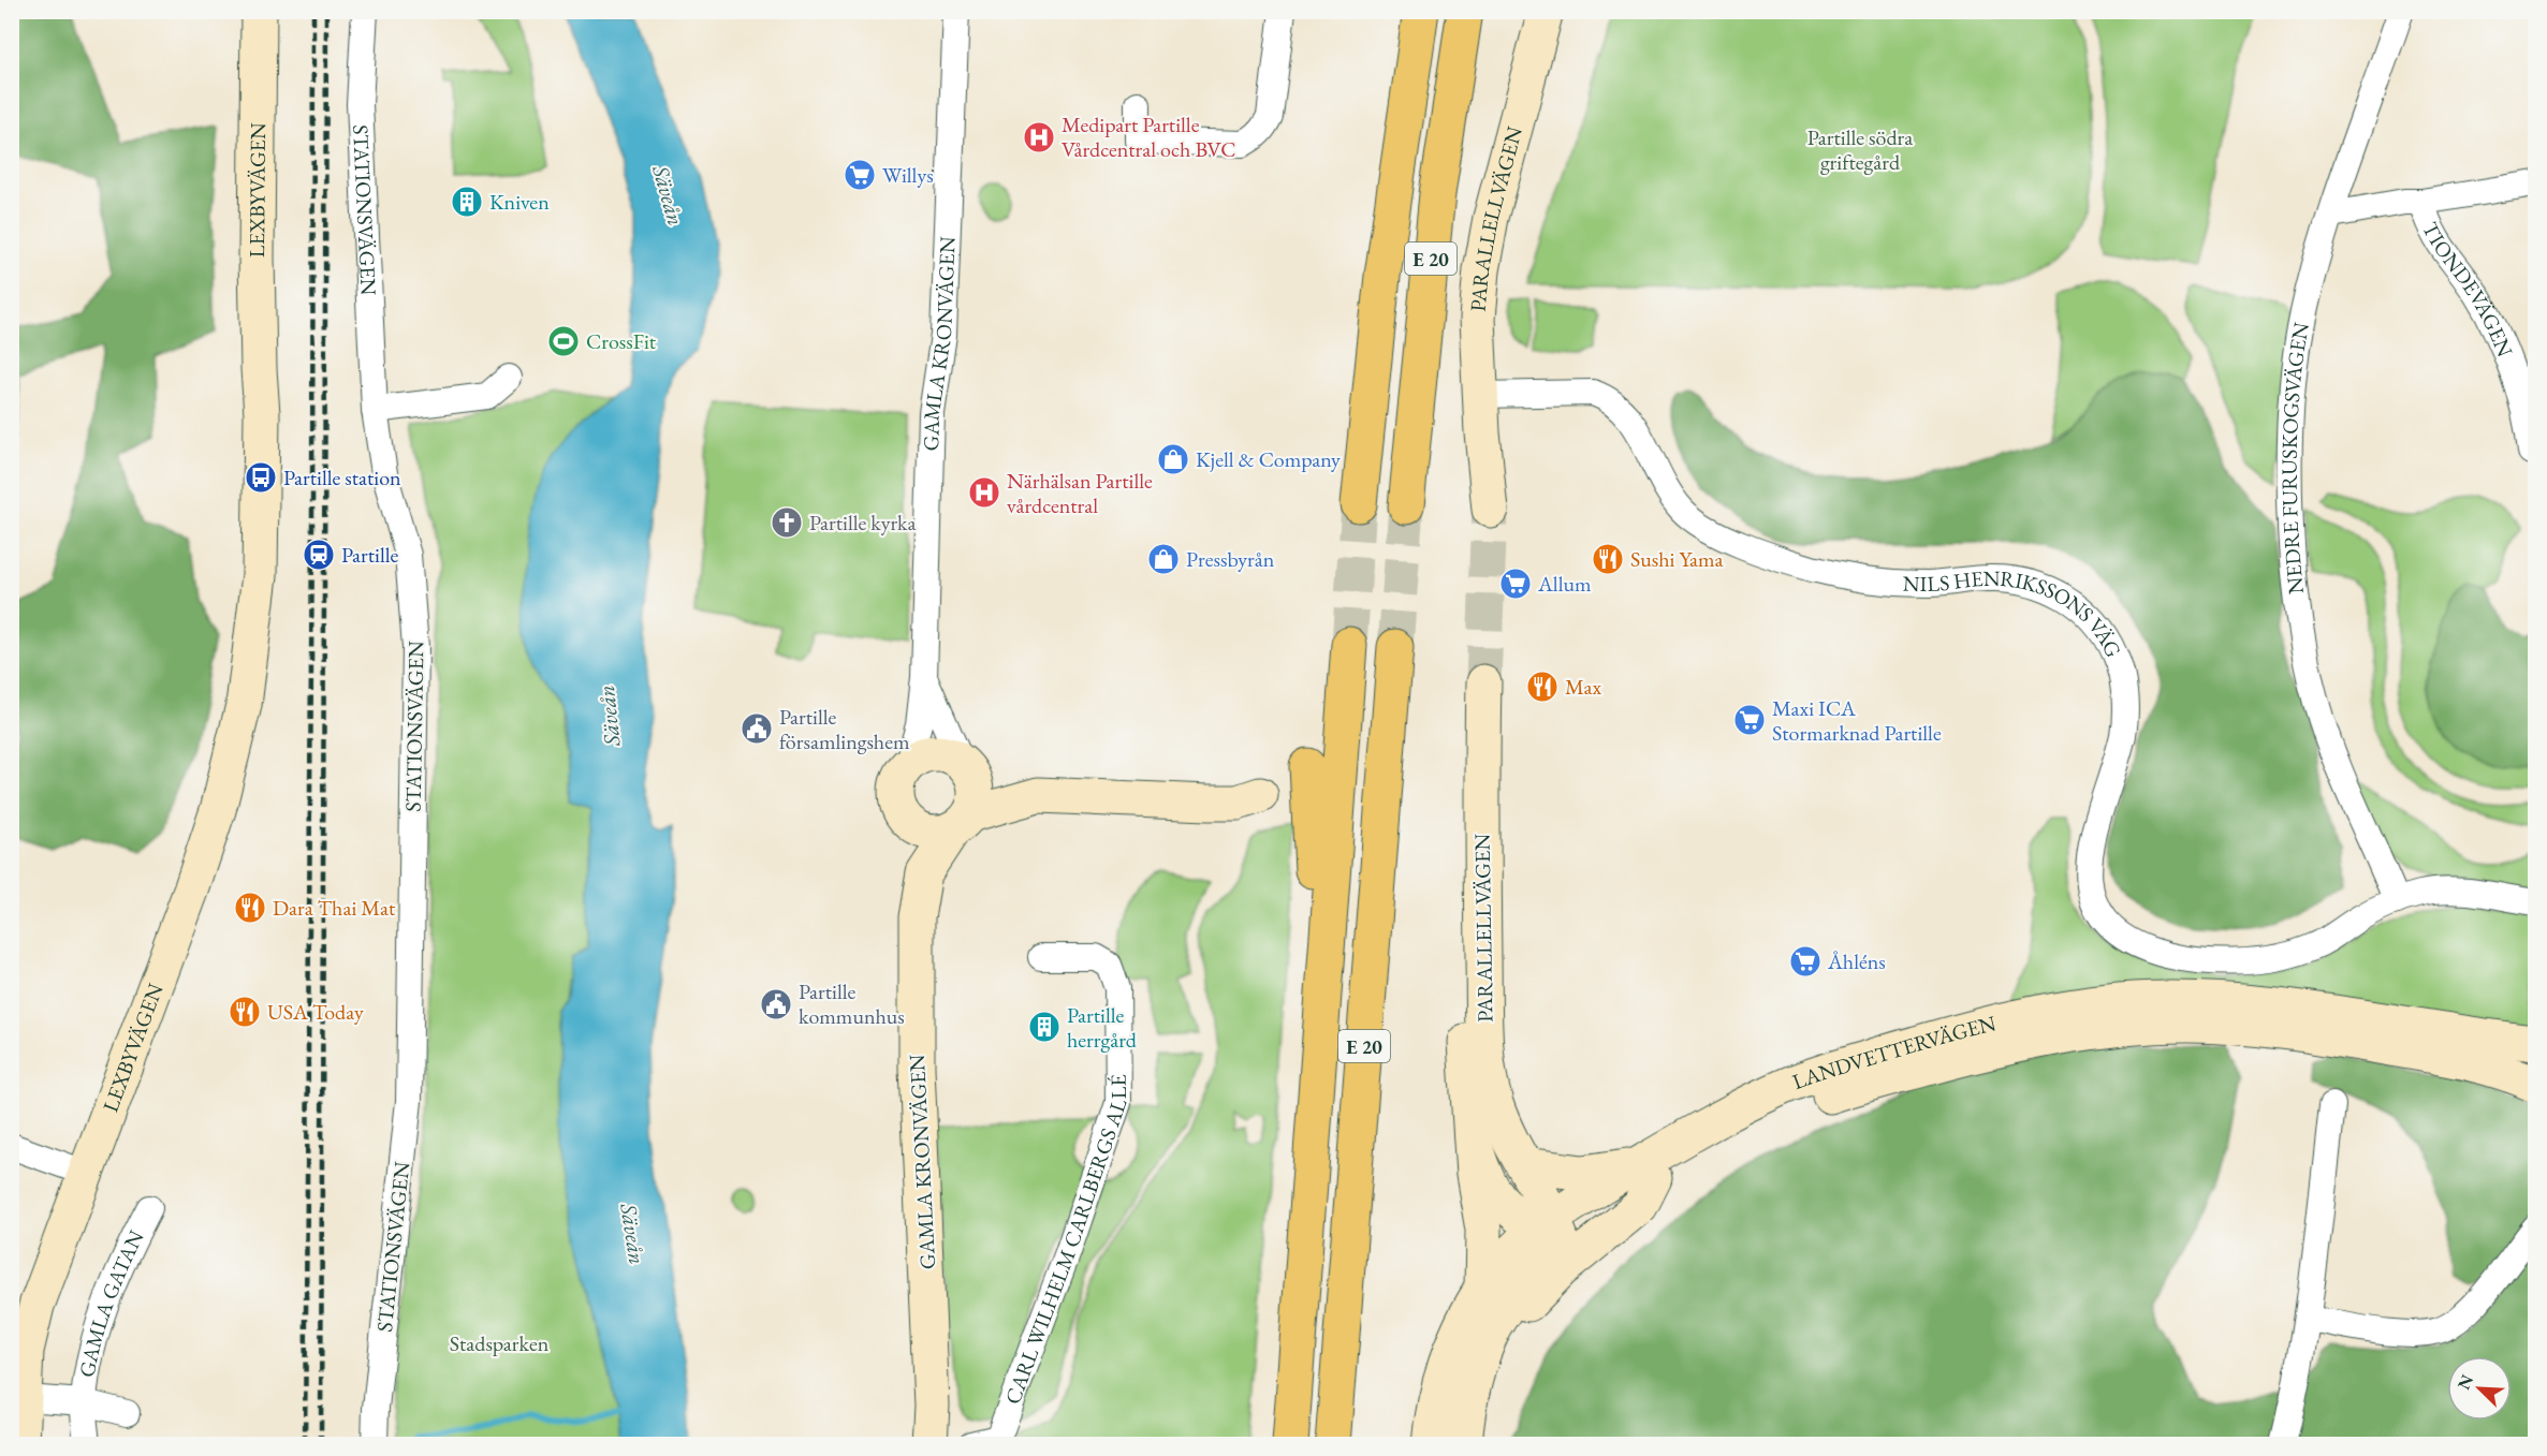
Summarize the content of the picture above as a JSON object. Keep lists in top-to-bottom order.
{
  "streets": {
    "highway": ["E 20"],
    "street": [
      "LEXBYVÄGEN",
      "STATIONSVÄGEN",
      "PARALLELLVÄGEN",
      "TIONDEVÄGEN",
      "GAMLA KRONVÄGEN",
      "NEDRE FURUSKOGSVÄGEN",
      "NILS HENRIKSSONS VÄG",
      "LANDVETTERVÄGEN",
      "CARL WILHELM CARLBERGS ALLÉ",
      "GAMLA GATAN"
    ]
  },
  "crossings": [
    ["LEXBYVÄGEN", "GAMLA GATAN"],
    ["PARALLELLVÄGEN", "NILS HENRIKSSONS VÄG"],
    ["PARALLELLVÄGEN", "LANDVETTERVÄGEN"],
    ["NEDRE FURUSKOGSVÄGEN", "NILS HENRIKSSONS VÄG"]
  ],
  "water": ["Säveån"],
  "parks": ["Partille södra griftegård", "Stadsparken"],
  "places": {
    "hospital": ["Medipart Partille Vårdcentral och BVC", "Närhälsan Partille vårdcentral"],
    "supermarket": [
      "Willys",
      "Allum",
      "Maxi ICA Stormarknad Partille",
      "Åhléns"
    ],
    "building": ["Kniven", "Partille herrgård"],
    "sports": ["CrossFit"],
    "shop": ["Kjell & Company", "Pressbyrån"],
    "bus stop": ["Partille station"],
    "church": ["Partille kyrka"],
    "station": ["Partille"],
    "restaurant": [
      "Sushi Yama",
      "Max",
      "Dara Thai Mat",
      "USA Today"
    ],
    "public building": ["Partille församlingshem", "Partille kommunhus"]
  },
  "north": "top left"
}
